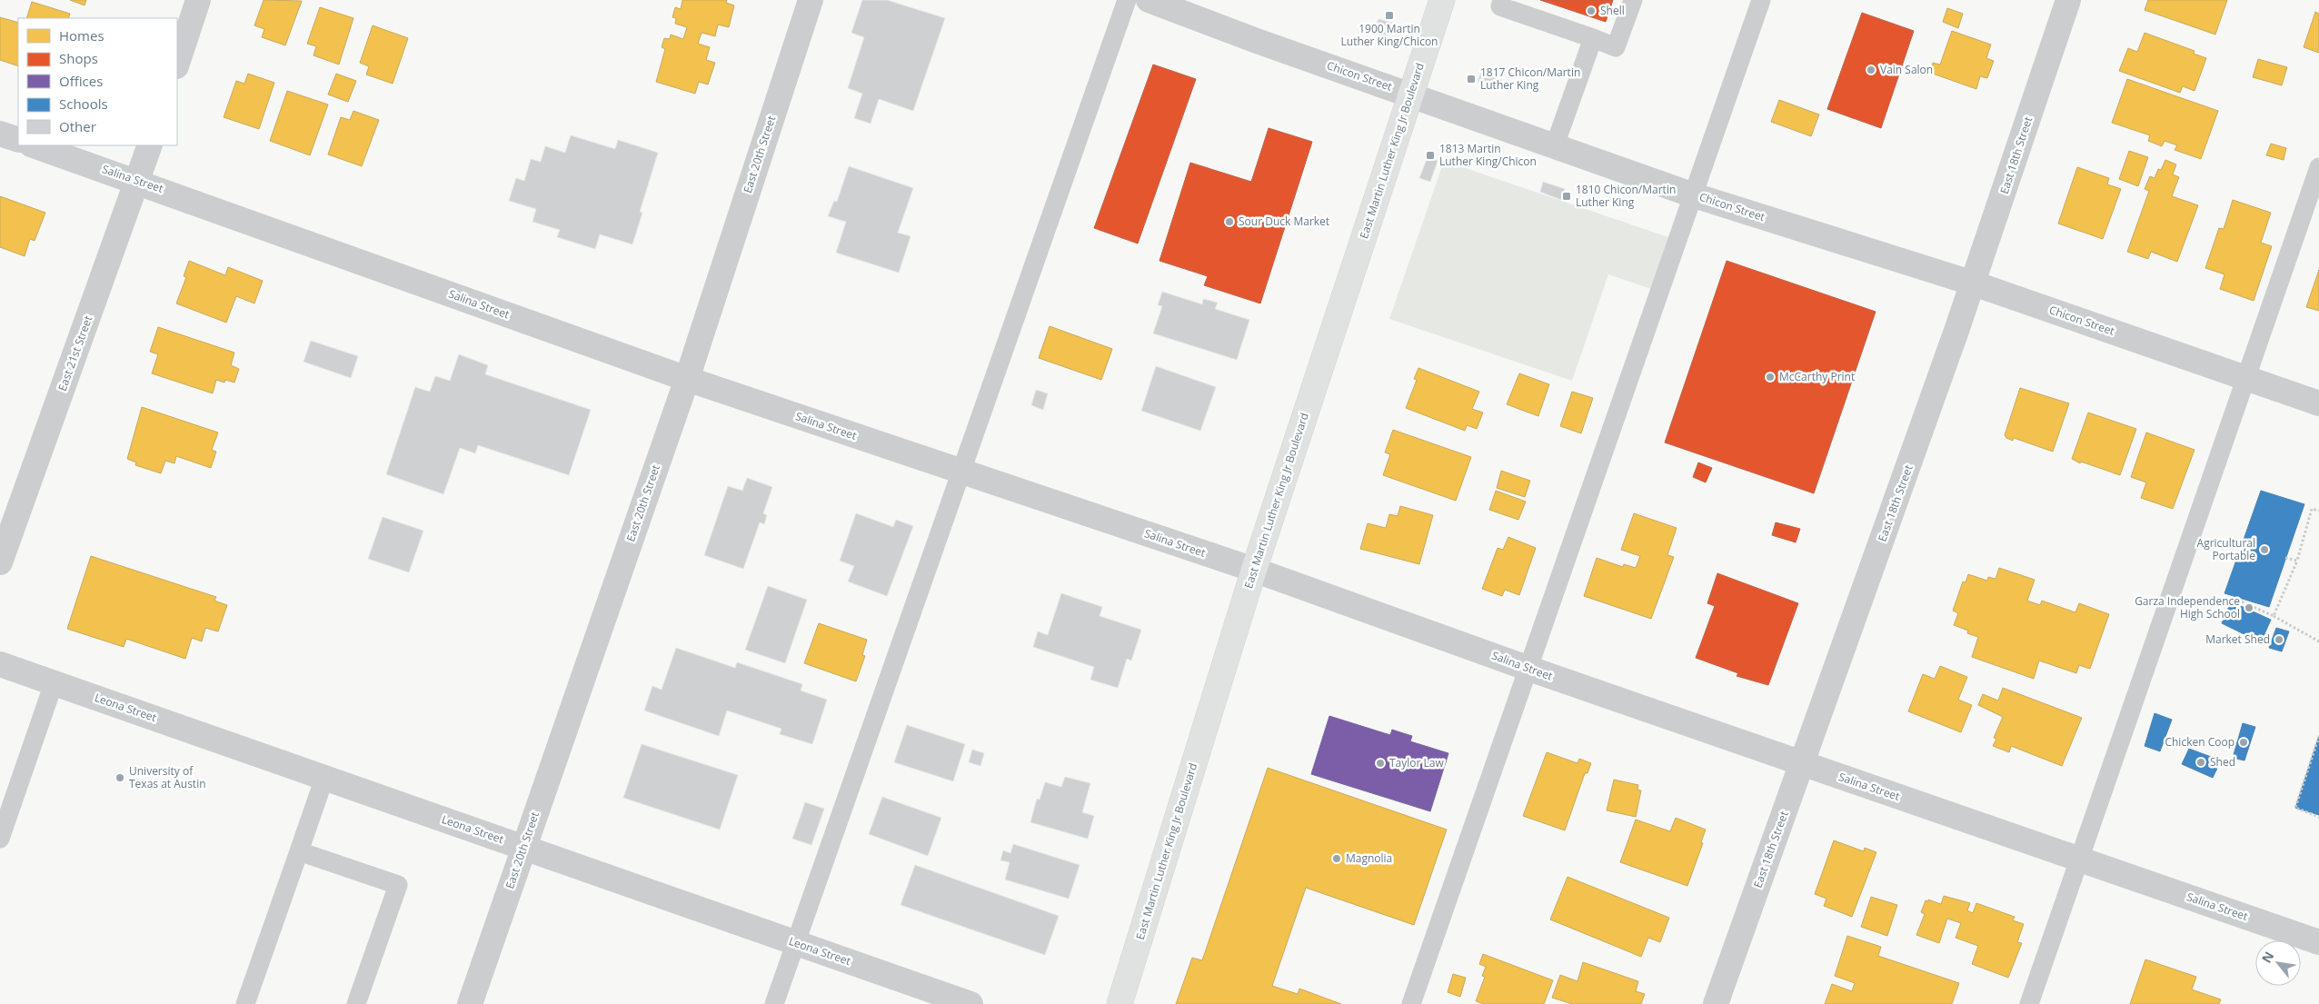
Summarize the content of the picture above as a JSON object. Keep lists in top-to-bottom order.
{
  "streets": {
    "main road": ["East Martin Luther King Jr Boulevard"],
    "street": [
      "Chicon Street",
      "East 20th Street",
      "East 18th Street",
      "Salina Street",
      "East 21st Street",
      "Leona Street"
    ]
  },
  "crossings": [
    ["Chicon Street", "East Martin Luther King Jr Boulevard"],
    ["Chicon Street", "East 18th Street"],
    ["East Martin Luther King Jr Boulevard", "Salina Street"],
    ["East 20th Street", "Salina Street"],
    ["East 20th Street", "Leona Street"],
    ["East 18th Street", "Salina Street"],
    ["Salina Street", "East 21st Street"]
  ],
  "places": {
    "other": [
      "Shell",
      "Vain Salon",
      "Sour Duck Market",
      "McCarthy Print",
      "Agricultural Portable",
      "Garza Independence High School",
      "Market Shed",
      "Chicken Coop",
      "Shed",
      "Taylor Law",
      "University of Texas at Austin",
      "Magnolia"
    ],
    "transit": [
      "1900 Martin Luther King/Chicon",
      "1817 Chicon/Martin Luther King",
      "1813 Martin Luther King/Chicon",
      "1810 Chicon/Martin Luther King"
    ]
  },
  "legend": [
    "Homes",
    "Shops",
    "Offices",
    "Schools",
    "Other"
  ],
  "north": "top left"
}
